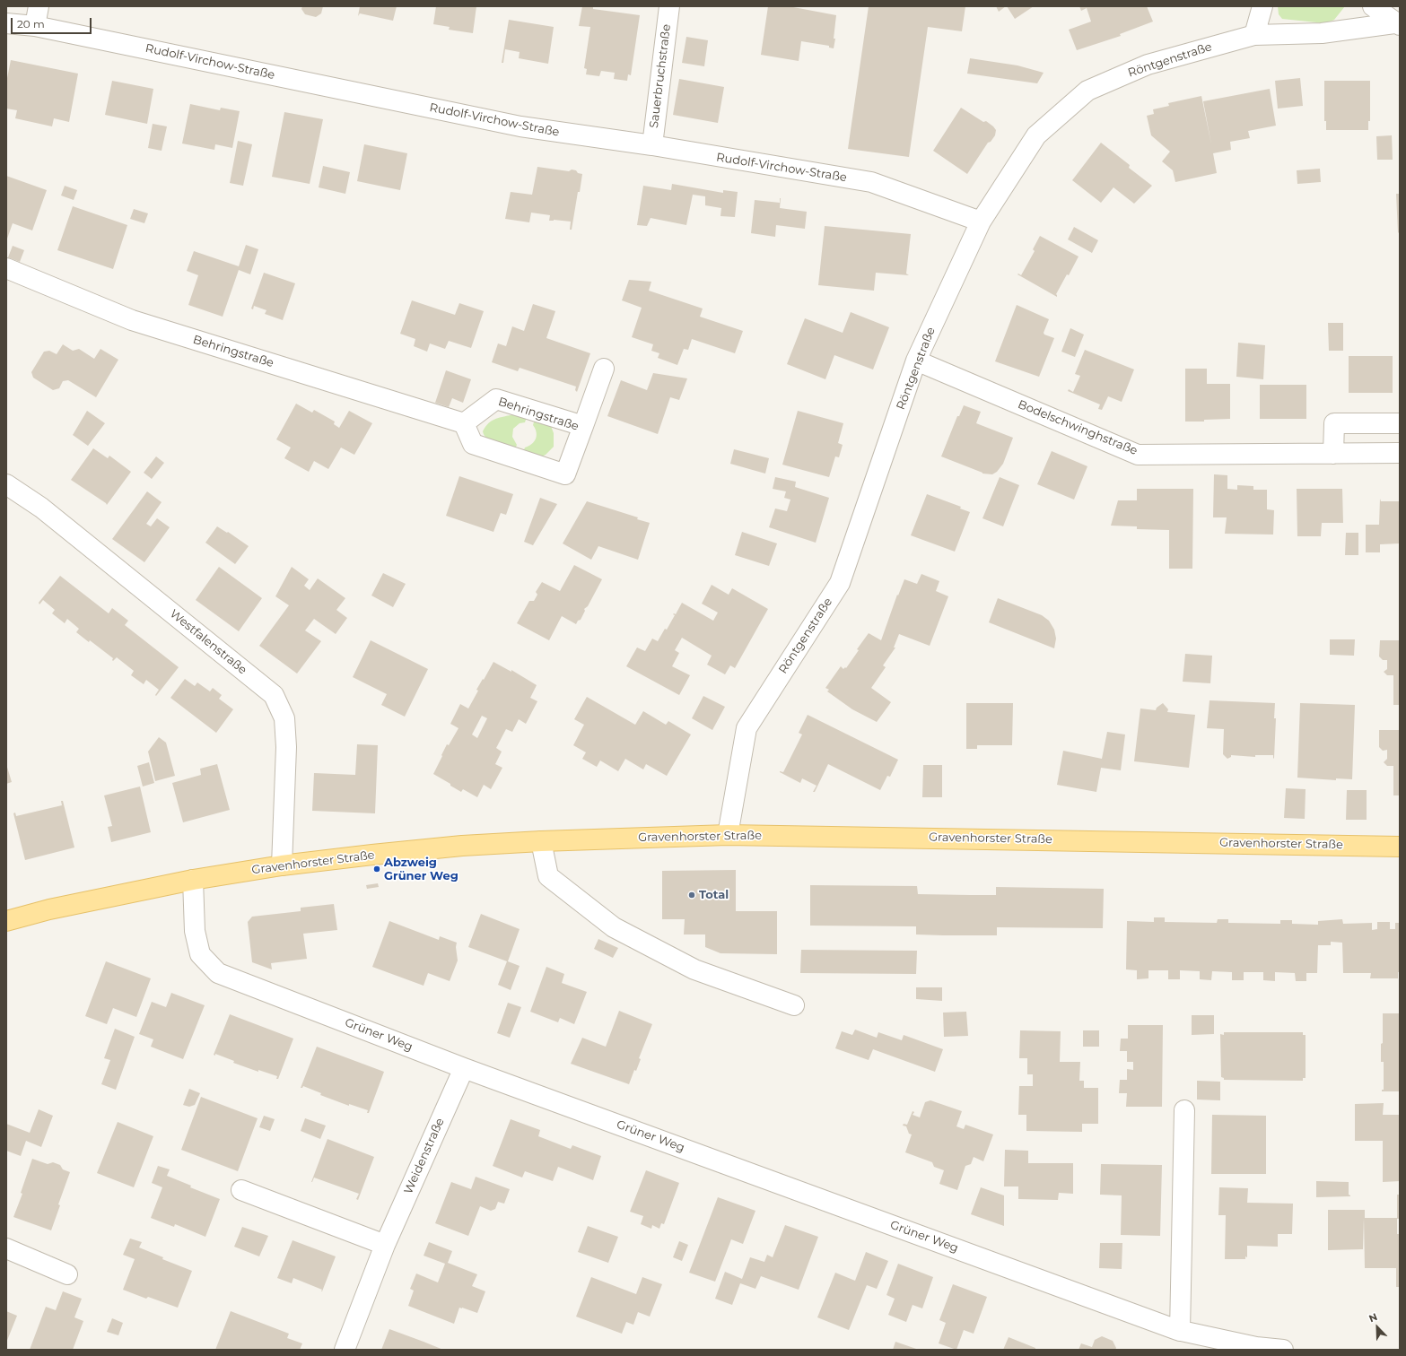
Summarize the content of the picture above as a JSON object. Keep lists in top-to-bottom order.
{
  "streets": {
    "main road": ["Gravenhorster Straße"],
    "street": [
      "Röntgenstraße",
      "Rudolf-Virchow-Straße",
      "Sauerbruchstraße",
      "Behringstraße",
      "Bodelschwinghstraße",
      "Westfalenstraße",
      "Grüner Weg",
      "Weidenstraße"
    ]
  },
  "crossings": [
    ["Röntgenstraße", "Rudolf-Virchow-Straße"],
    ["Röntgenstraße", "Bodelschwinghstraße"],
    ["Röntgenstraße", "Gravenhorster Straße"],
    ["Rudolf-Virchow-Straße", "Sauerbruchstraße"],
    ["Westfalenstraße", "Gravenhorster Straße"],
    ["Gravenhorster Straße", "Grüner Weg"],
    ["Grüner Weg", "Weidenstraße"]
  ],
  "places": ["Abzweig Grüner Weg", "Total"],
  "scale_bar": "20 m",
  "north": "top left"
}
